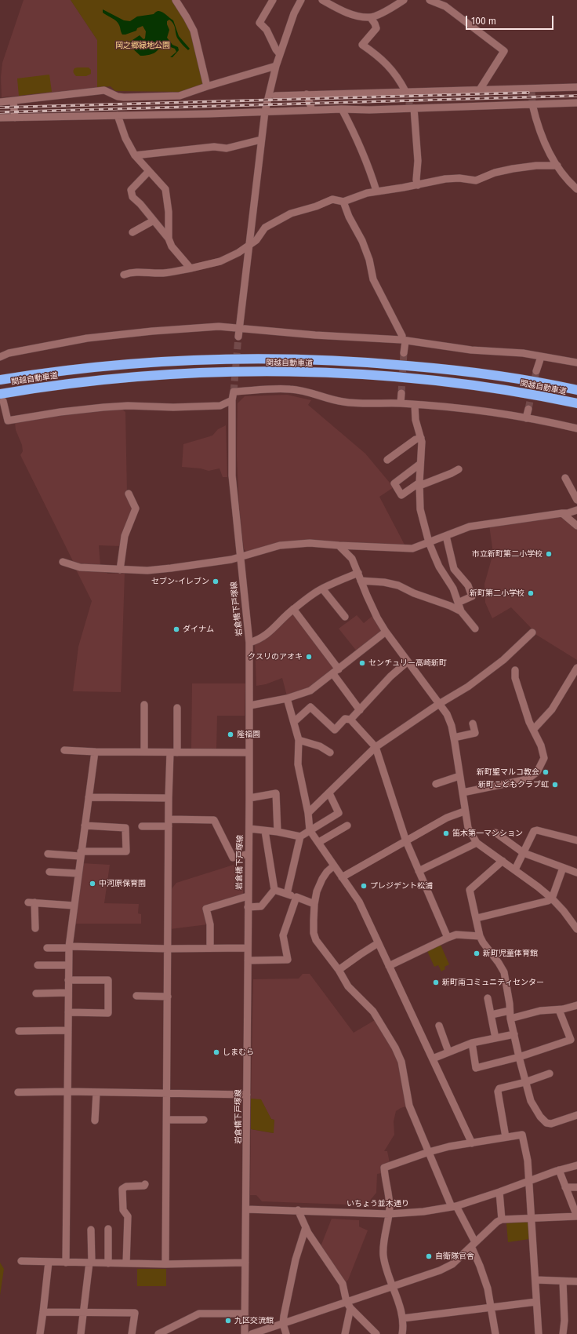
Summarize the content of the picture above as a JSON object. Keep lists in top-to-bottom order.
{
  "streets": {
    "highway": ["関越自動車道"],
    "street": ["岩倉橋下戸塚線", "いちょう並木通り"]
  },
  "crossings": [
    ["岩倉橋下戸塚線", "いちょう並木通り"]
  ],
  "parks": ["岡之郷緑地公園"],
  "places": [
    "市立新町第二小学校",
    "セブン-イレブン",
    "新町第二小学校",
    "ダイナム",
    "クスリのアオキ",
    "センチュリー高崎新町",
    "隆福園",
    "新町聖マルコ教会",
    "新町こどもクラブ虹",
    "笛木第一マンション",
    "中河原保育園",
    "プレジデント松浦",
    "新町児童体育館",
    "新町南コミュニティセンター",
    "しまむら",
    "自衛隊官舎",
    "九区交流館"
  ],
  "scale_bar": "100 m"
}
